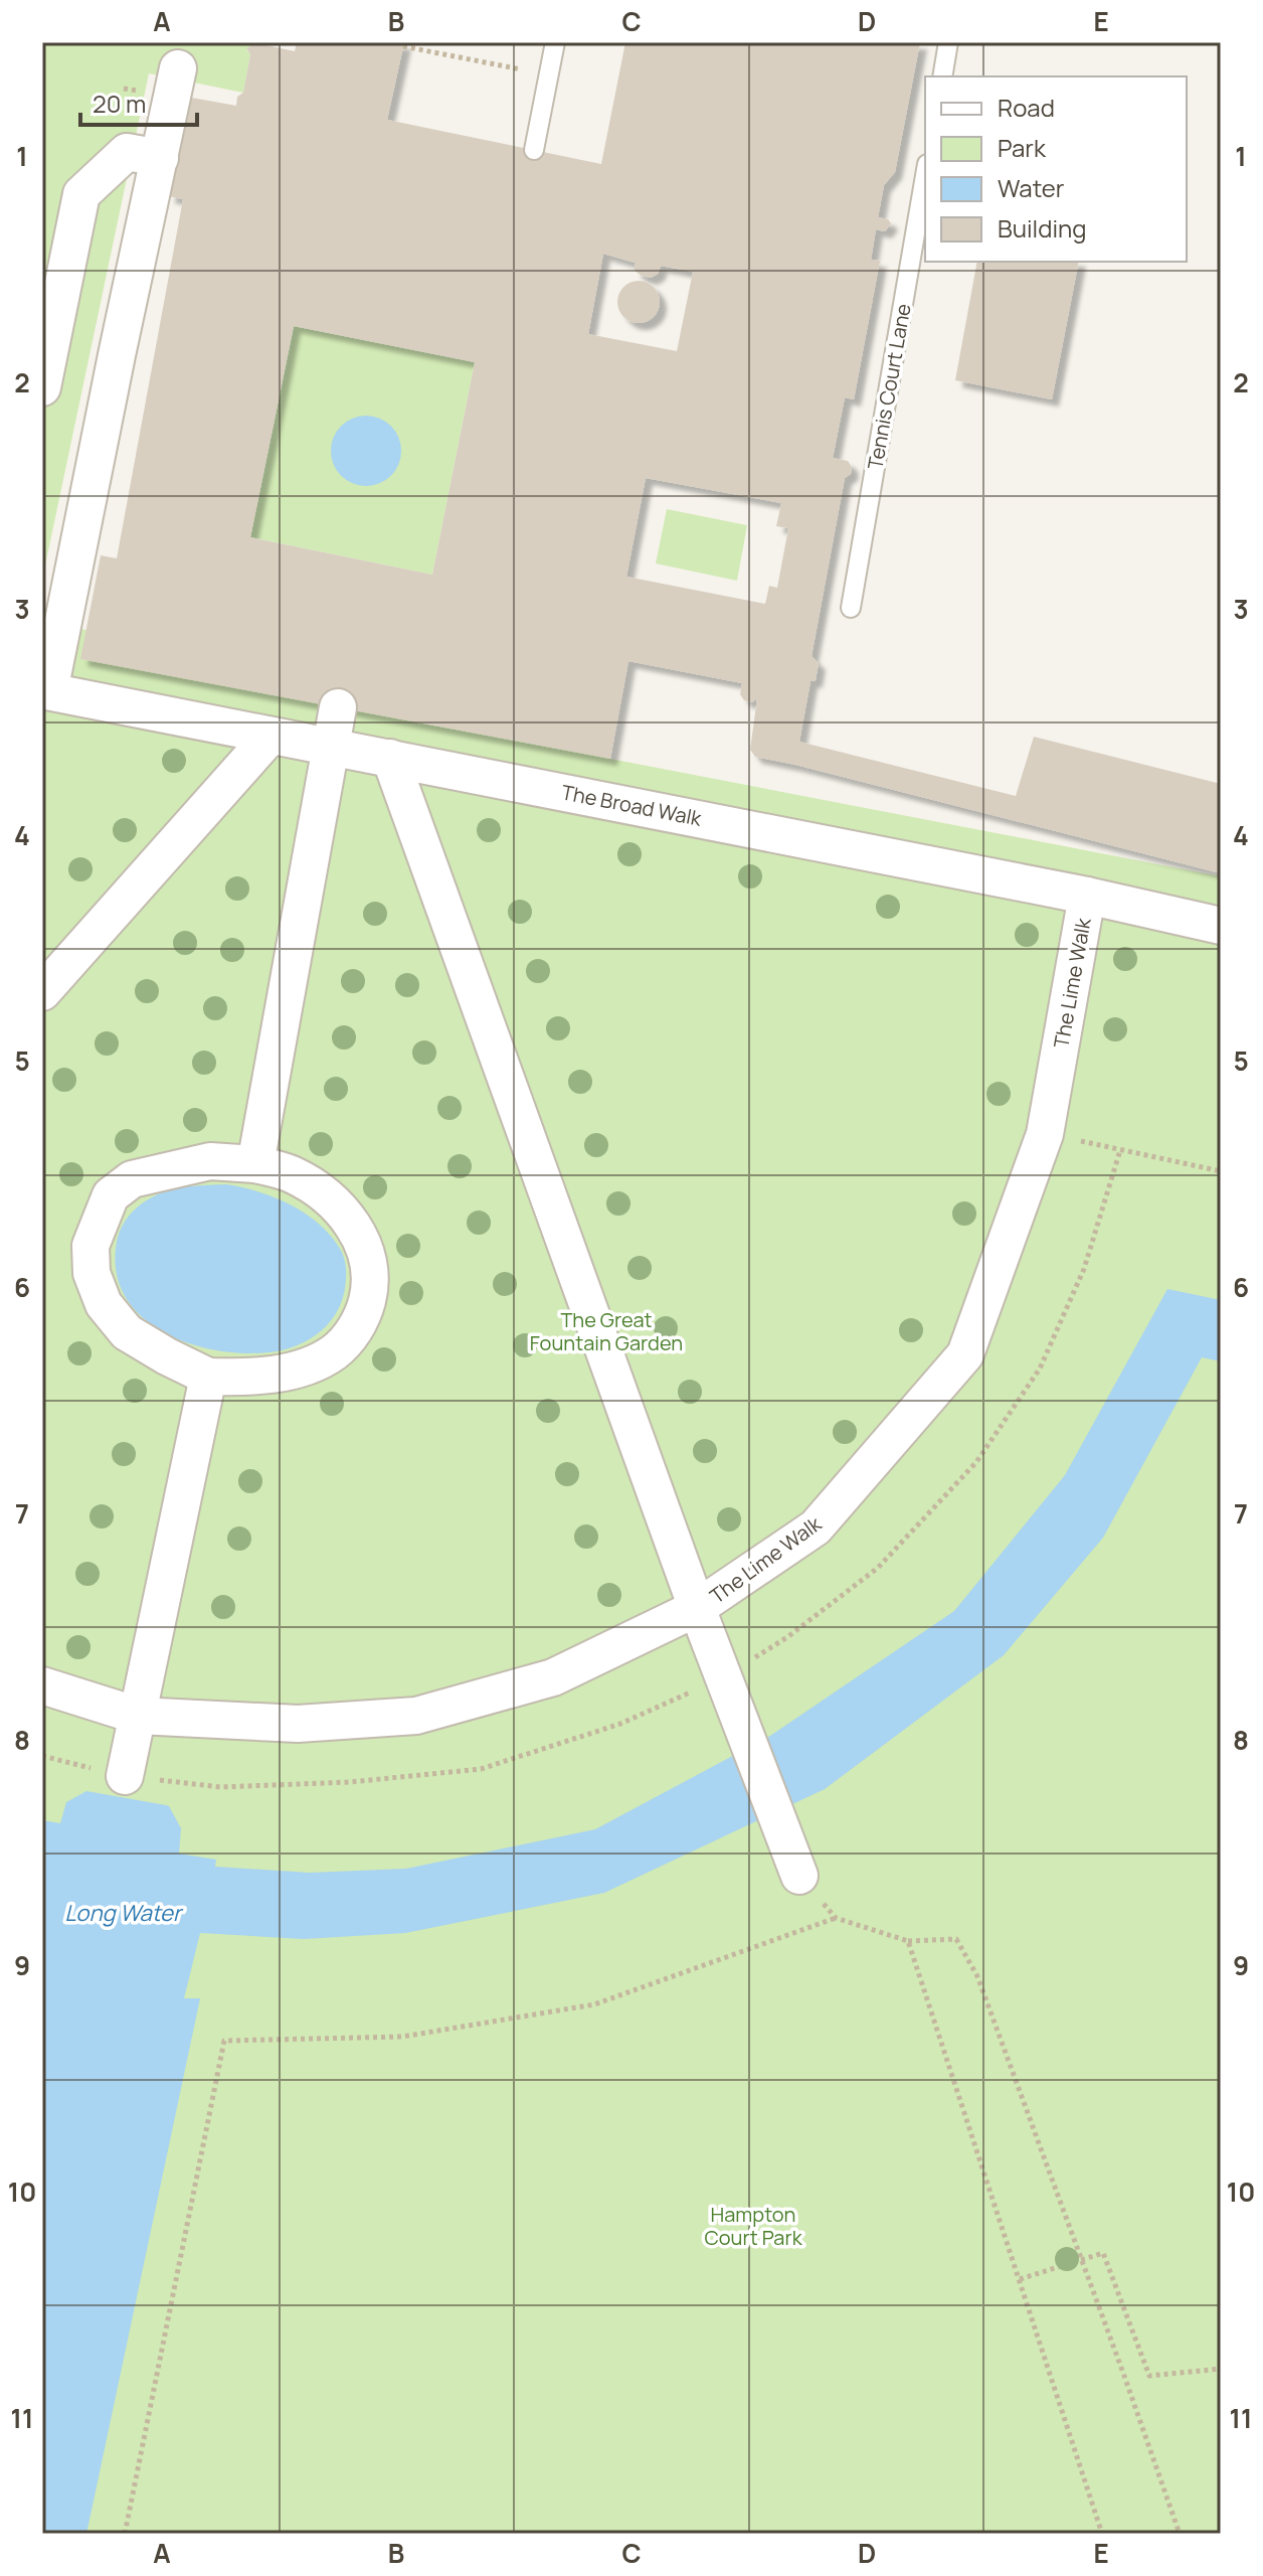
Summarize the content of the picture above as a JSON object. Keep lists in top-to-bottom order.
{
  "streets": {
    "street": ["The Broad Walk", "The Lime Walk"],
    "lane": ["Tennis Court Lane"]
  },
  "crossings": [
    ["The Broad Walk", "The Lime Walk"]
  ],
  "water": ["Long Water"],
  "parks": ["The Great Fountain Garden", "Hampton Court Park"],
  "legend": [
    "Road",
    "Park",
    "Water",
    "Building"
  ],
  "scale_bar": "20 m",
  "grid": {
    "columns": [
      "A",
      "B",
      "C",
      "D",
      "E"
    ],
    "rows": [
      "1",
      "2",
      "3",
      "4",
      "5",
      "6",
      "7",
      "8",
      "9",
      "10",
      "11"
    ]
  }
}
